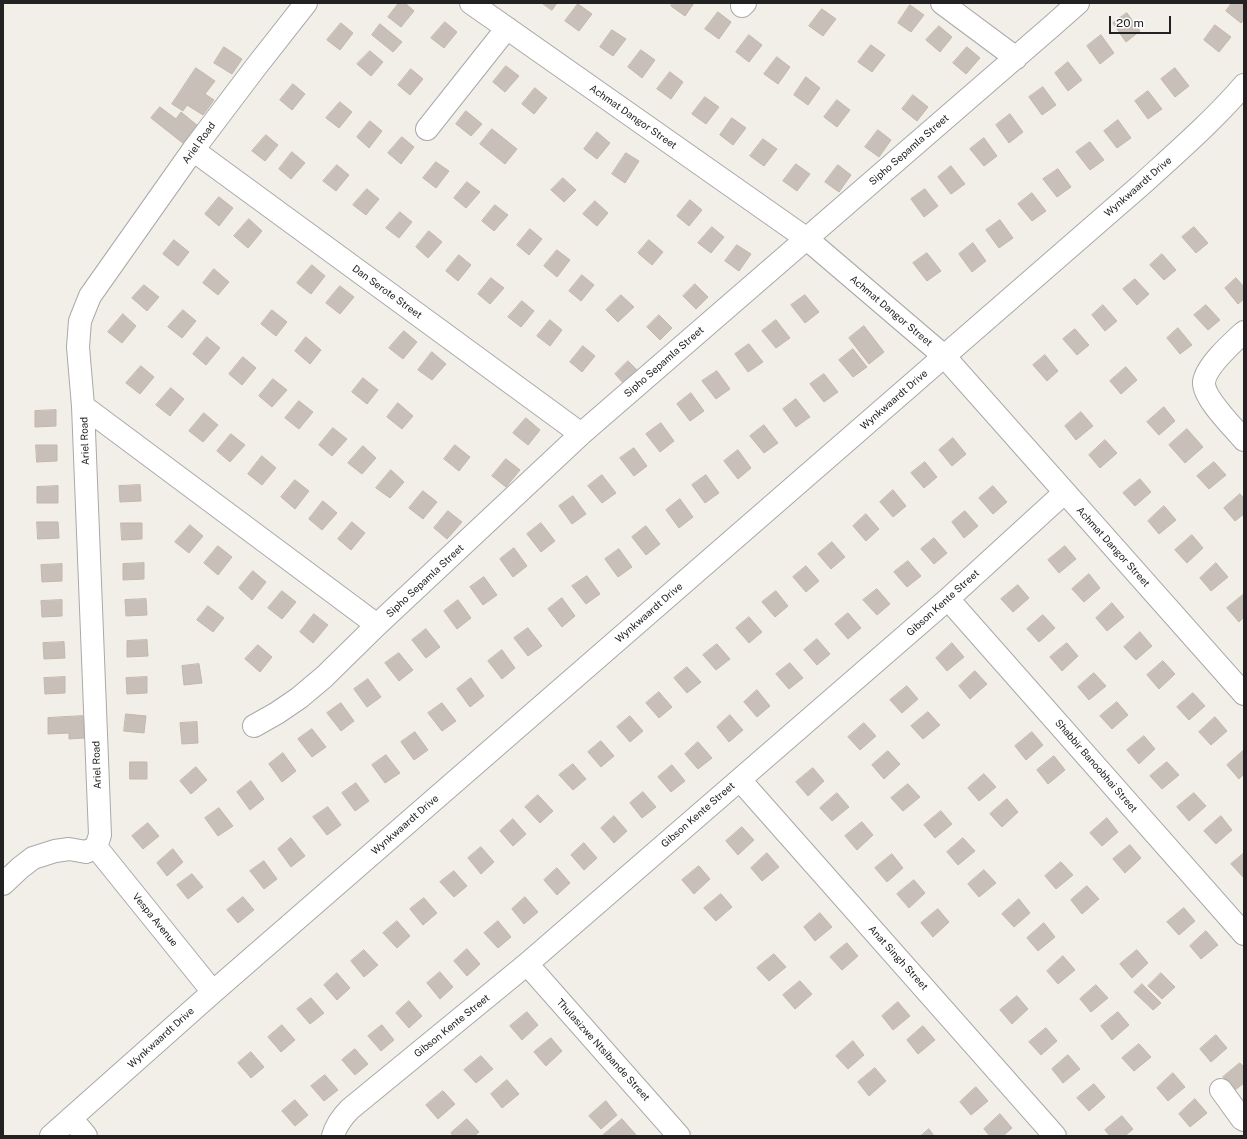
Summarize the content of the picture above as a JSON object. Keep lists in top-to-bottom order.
{
  "streets": {
    "street": [
      "Achmat Dangor Street",
      "Ariel Road",
      "Sipho Sepamla Street",
      "Wynkwaardt Drive",
      "Dan Serote Street",
      "Gibson Kente Street",
      "Shabbir Banoobhai Street",
      "Vespa Avenue",
      "Anat Singh Street",
      "Thulasizwe Ntsibande Street"
    ]
  },
  "crossings": [
    ["Achmat Dangor Street", "Sipho Sepamla Street"],
    ["Achmat Dangor Street", "Wynkwaardt Drive"],
    ["Achmat Dangor Street", "Gibson Kente Street"],
    ["Ariel Road", "Dan Serote Street"],
    ["Ariel Road", "Vespa Avenue"],
    ["Sipho Sepamla Street", "Dan Serote Street"],
    ["Wynkwaardt Drive", "Vespa Avenue"],
    ["Gibson Kente Street", "Shabbir Banoobhai Street"],
    ["Gibson Kente Street", "Anat Singh Street"],
    ["Gibson Kente Street", "Thulasizwe Ntsibande Street"]
  ],
  "scale_bar": "20 m"
}
